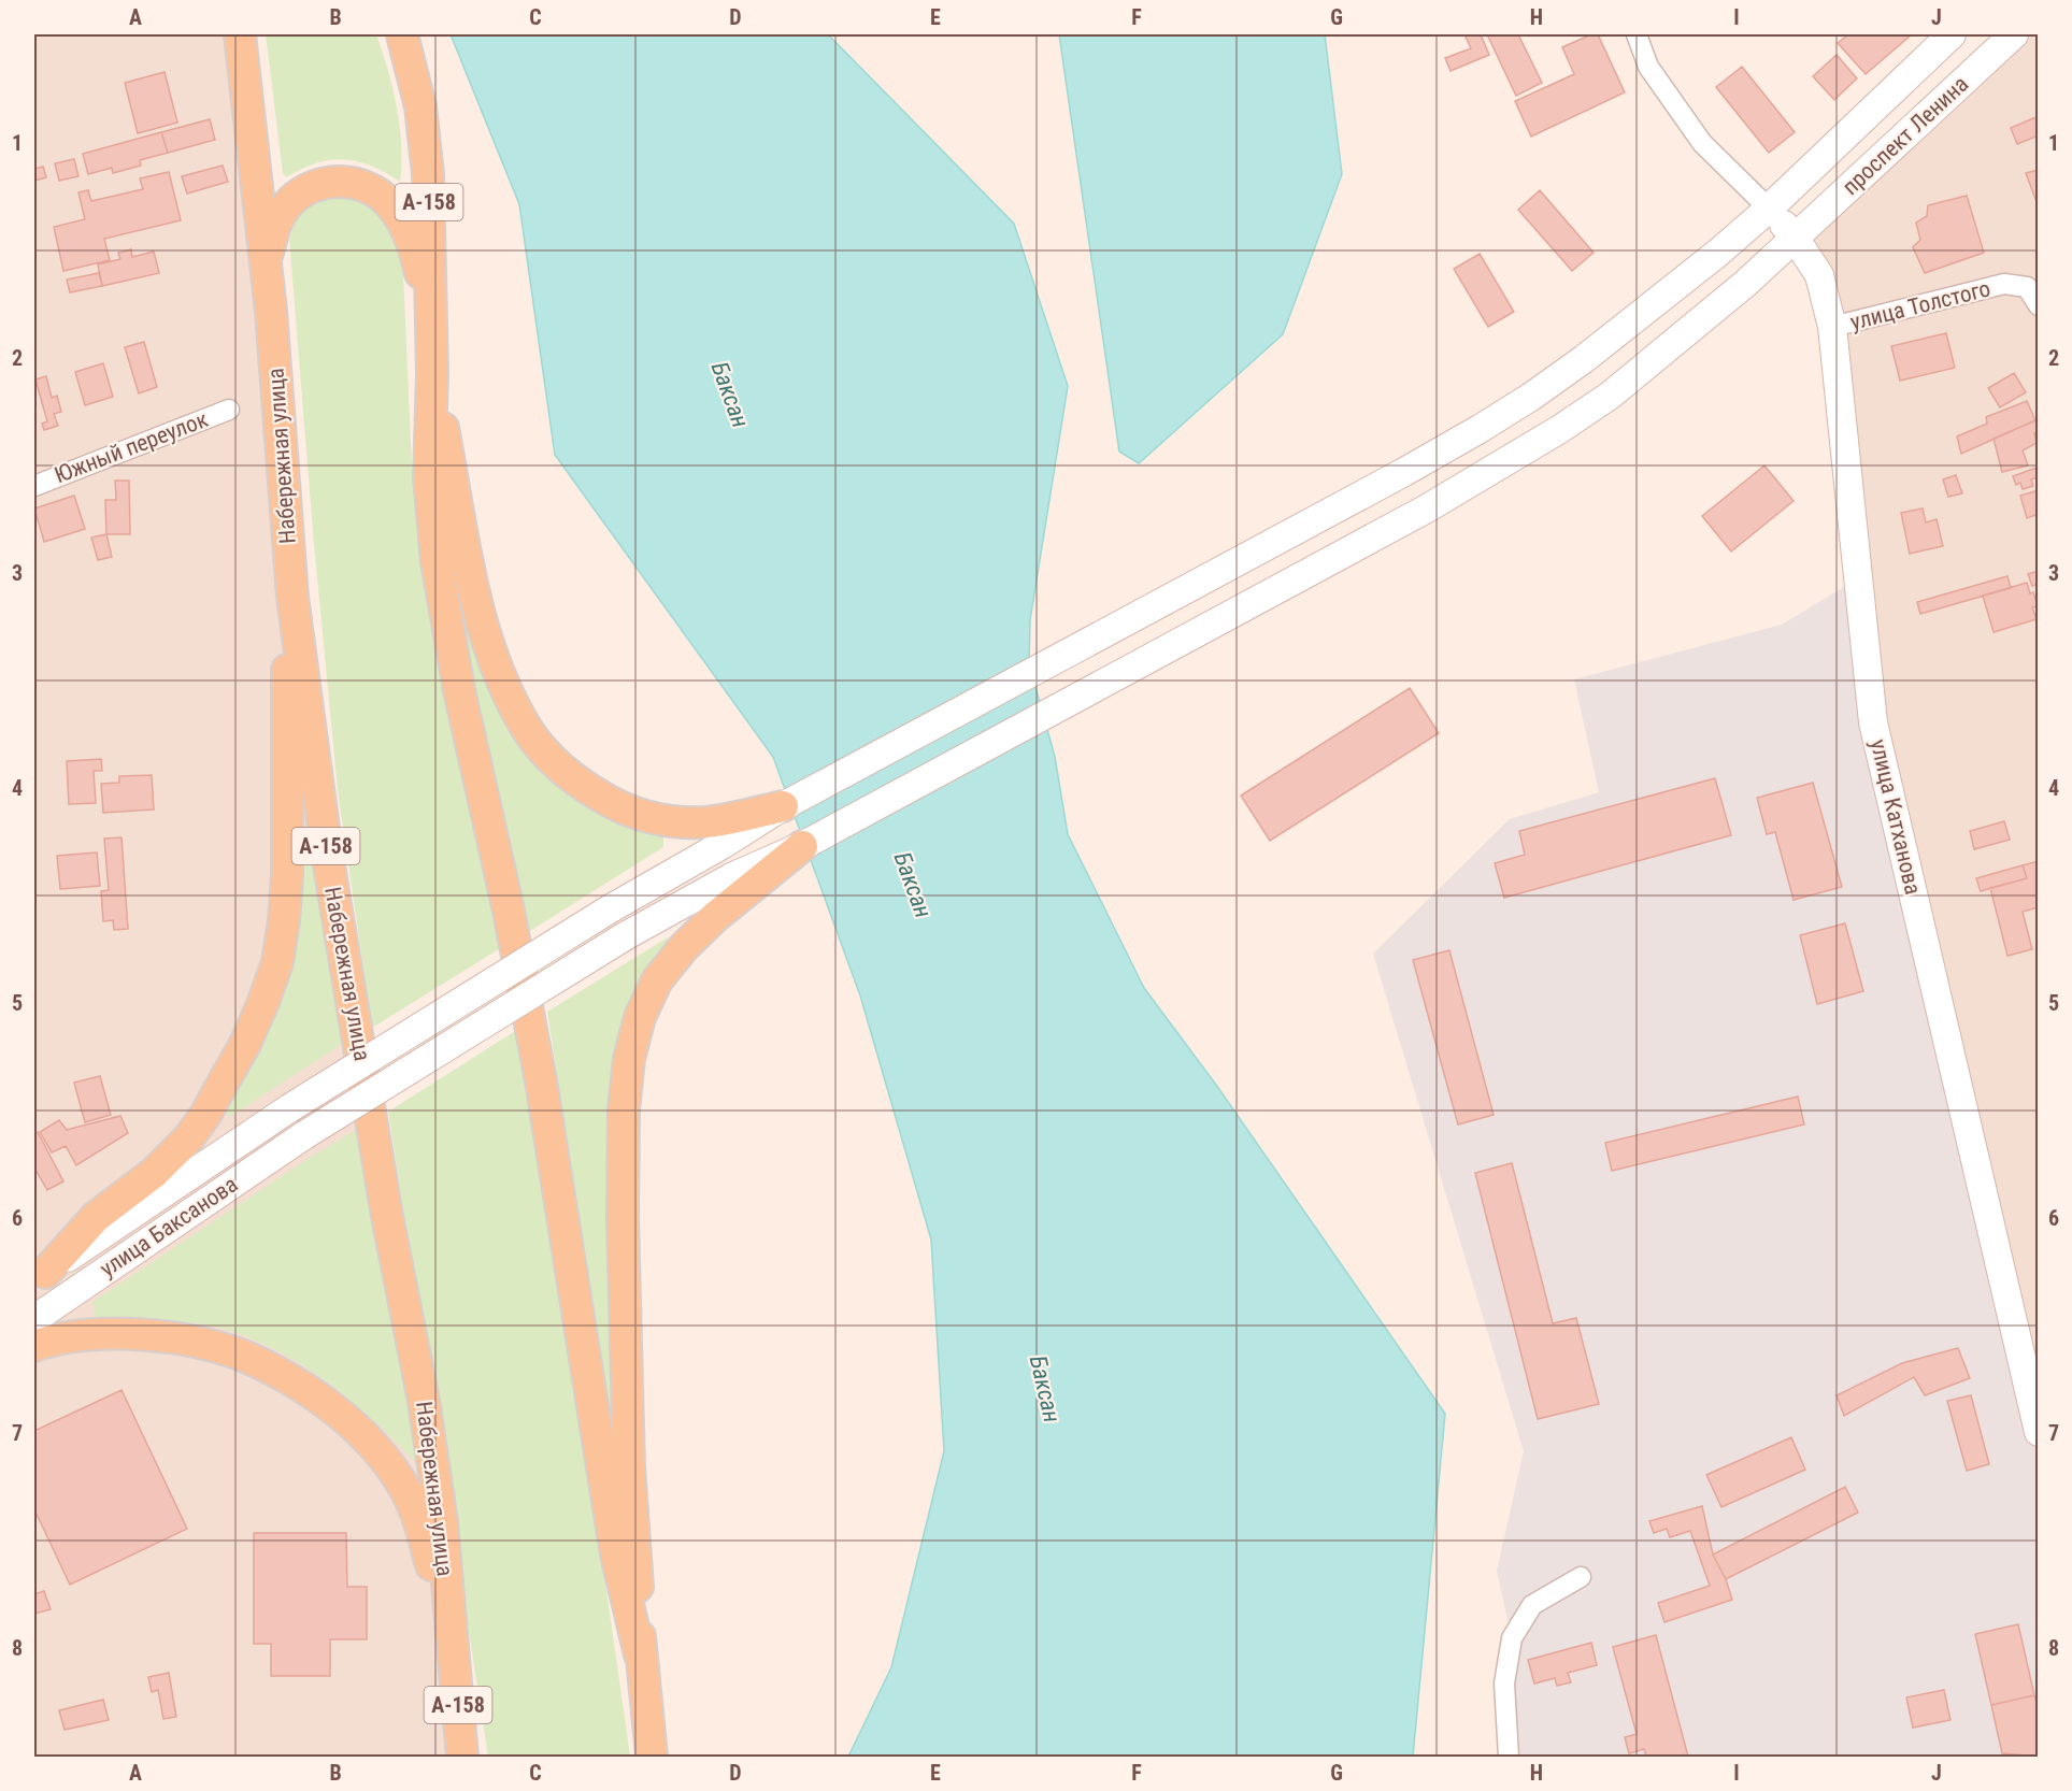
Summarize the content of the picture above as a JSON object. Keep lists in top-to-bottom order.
{
  "streets": {
    "main road": [
      "проспект Ленина",
      "А-158",
      "Набережная улица",
      "улица Катханова",
      "улица Баксанова"
    ],
    "street": ["улица Толстого", "Южный переулок"]
  },
  "crossings": [
    ["проспект Ленина", "улица Катханова"],
    ["проспект Ленина", "улица Баксанова"],
    ["улица Толстого", "улица Катханова"]
  ],
  "water": ["Баксан"],
  "grid": {
    "columns": [
      "A",
      "B",
      "C",
      "D",
      "E",
      "F",
      "G",
      "H",
      "I",
      "J"
    ],
    "rows": [
      "1",
      "2",
      "3",
      "4",
      "5",
      "6",
      "7",
      "8"
    ]
  }
}
